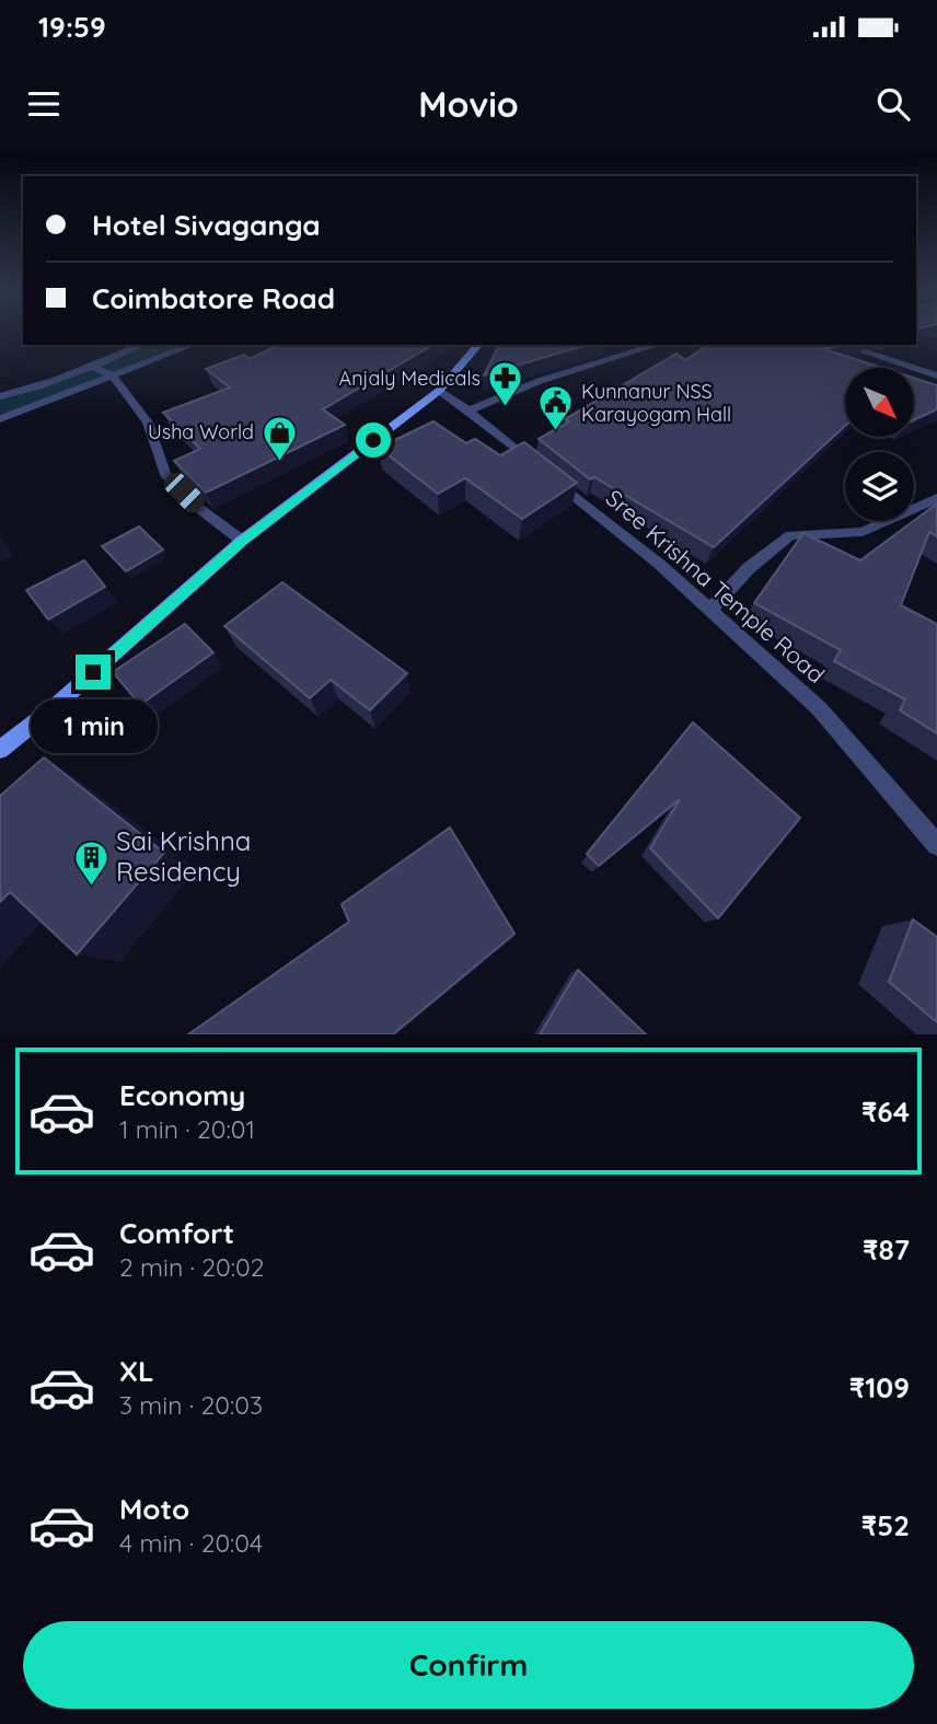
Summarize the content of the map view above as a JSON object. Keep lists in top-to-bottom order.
{
  "streets": {
    "street": ["Sree Krishna Temple Road"]
  },
  "places": {
    "pharmacy": ["Anjaly Medicals"],
    "public building": ["Kunnanur NSS Karayogam Hall"],
    "shop": ["Usha World"],
    "building": ["Sai Krishna Residency"]
  },
  "north": "bottom right",
  "page": {
    "status": "19:59",
    "header": "Movio",
    "banner": ["Hotel Sivaganga", "Coimbatore Road"],
    "bubble": "1 min",
    "list": [
      {
        "name": "Economy",
        "note": "1 min · 20:01",
        "value": "₹64"
      },
      {
        "name": "Comfort",
        "note": "2 min · 20:02",
        "value": "₹87"
      },
      {
        "name": "XL",
        "note": "3 min · 20:03",
        "value": "₹109"
      },
      {
        "name": "Moto",
        "note": "4 min · 20:04",
        "value": "₹52"
      }
    ],
    "buttons": "Confirm"
  }
}
